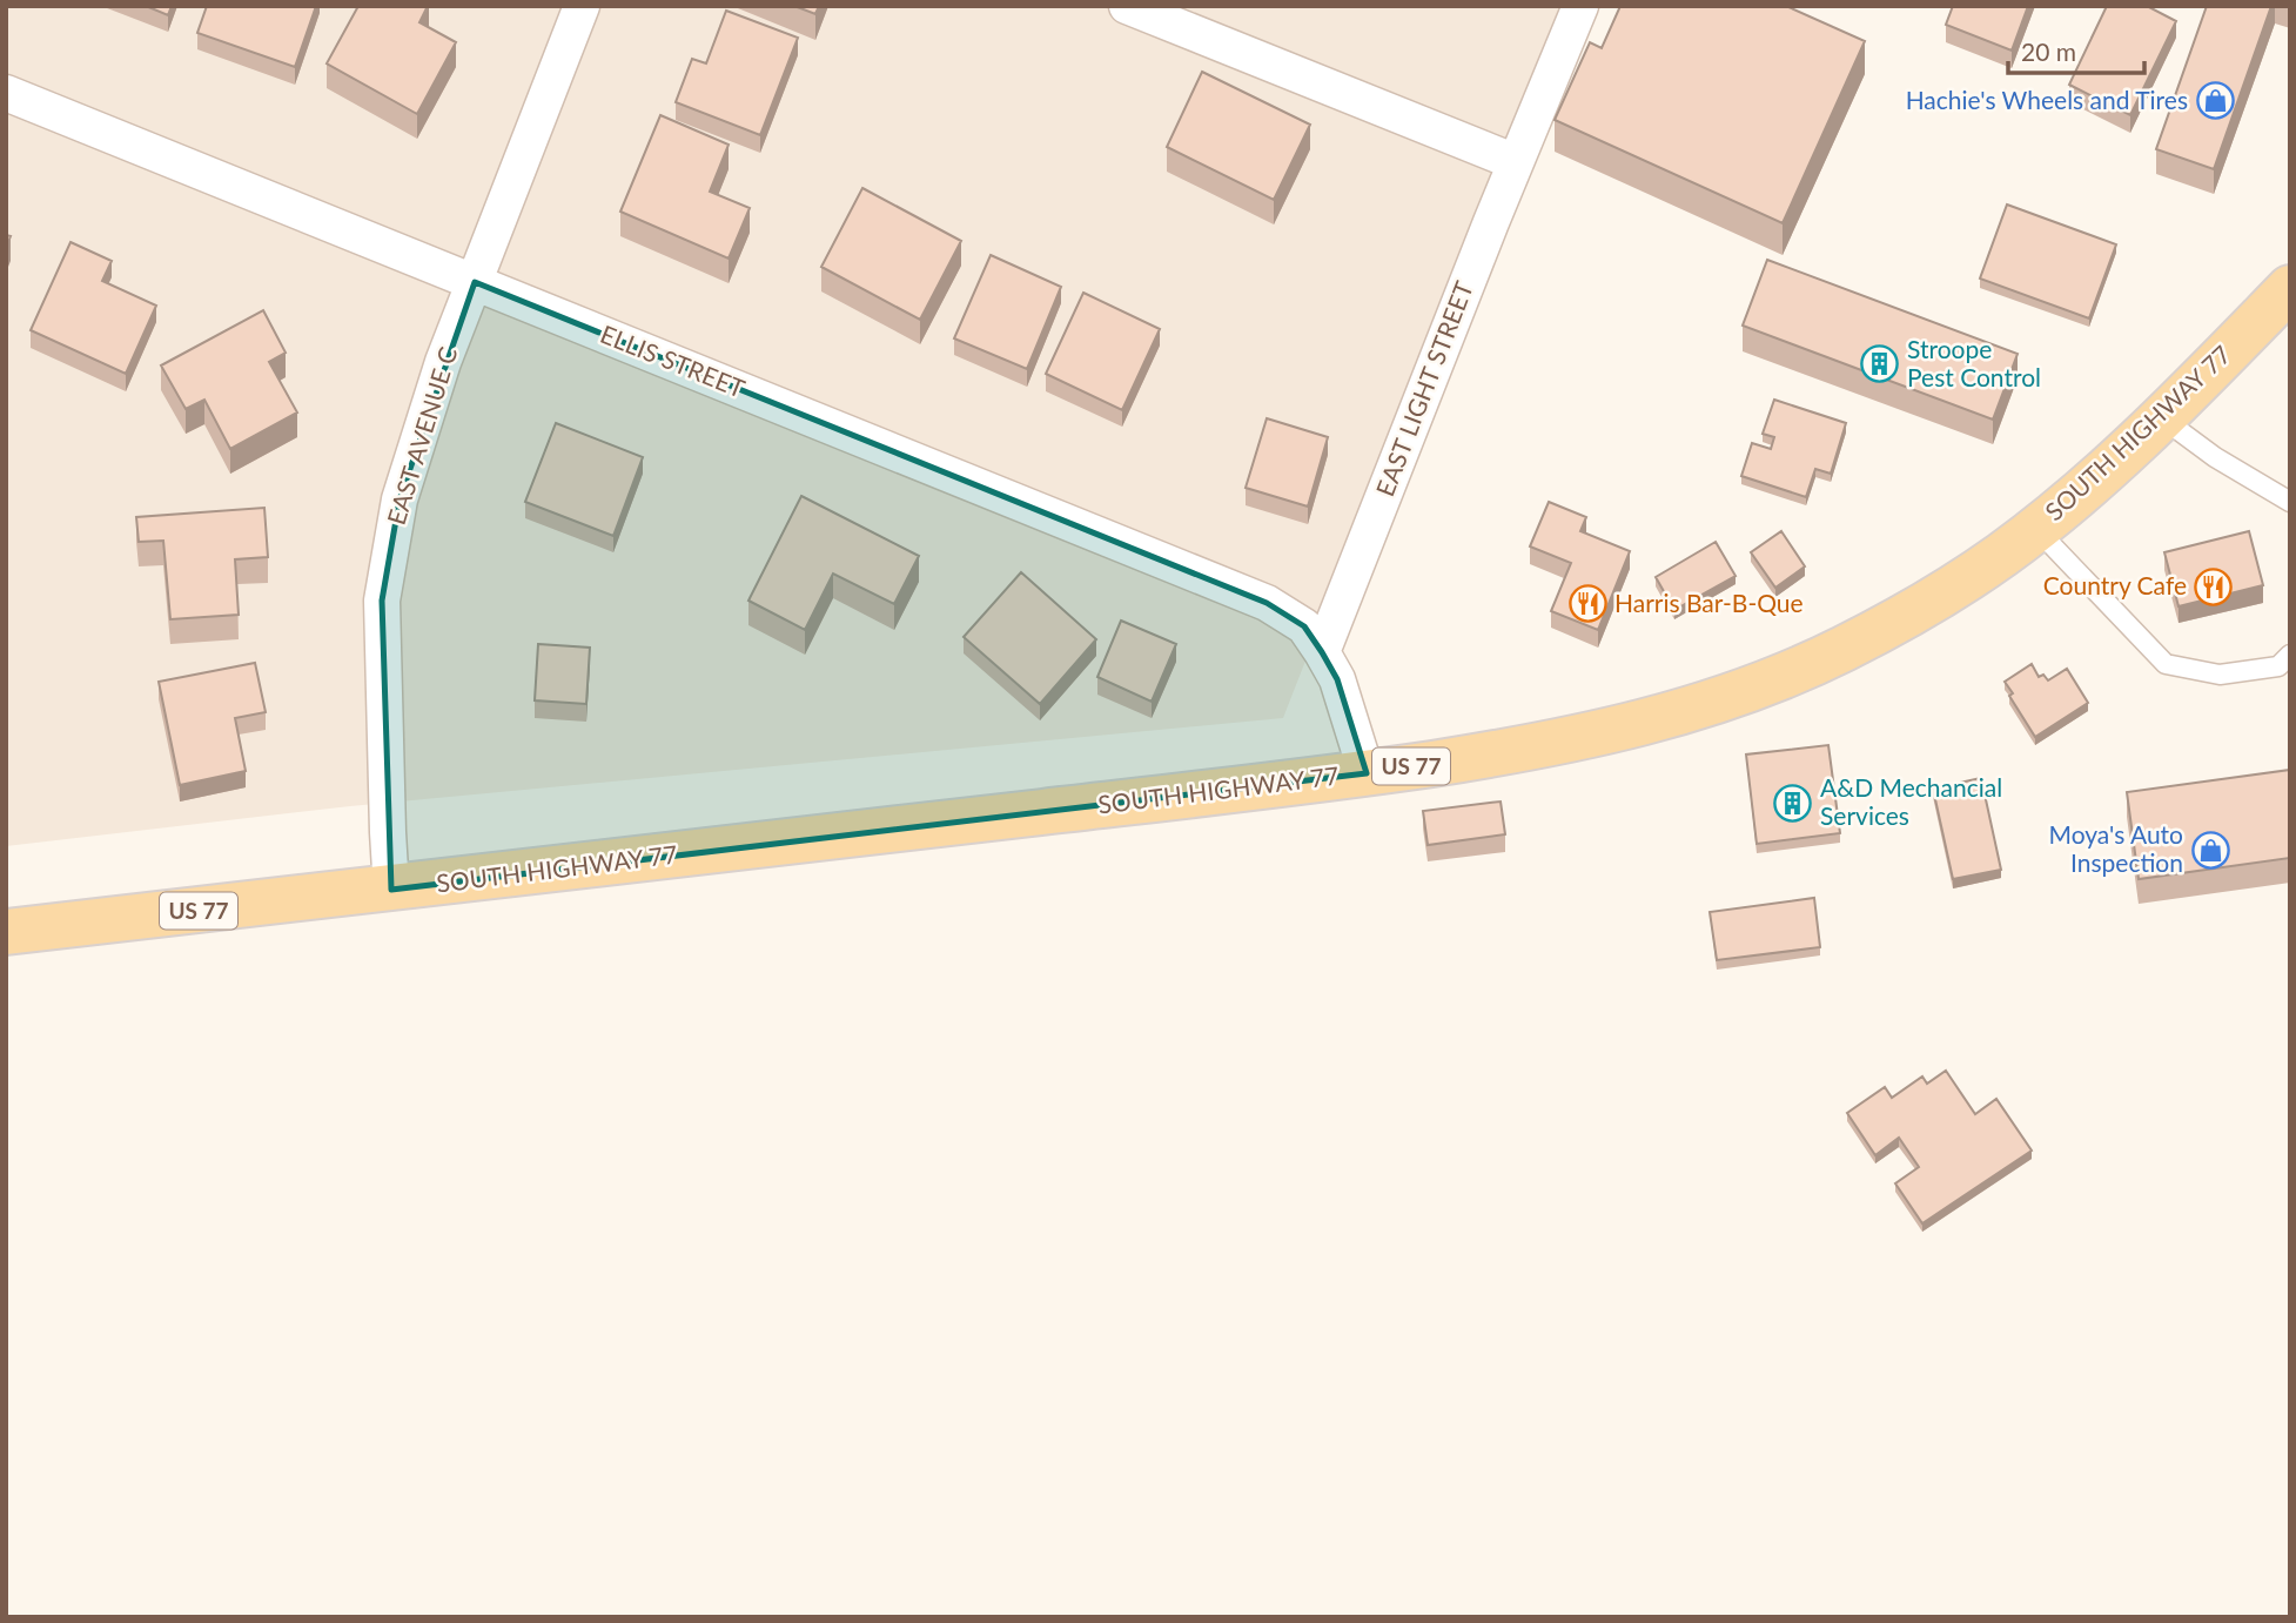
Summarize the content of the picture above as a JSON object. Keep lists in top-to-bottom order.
{
  "streets": {
    "main road": ["SOUTH HIGHWAY 77", "US 77"],
    "street": ["ELLIS STREET", "EAST LIGHT STREET", "EAST AVENUE C"]
  },
  "crossings": [
    ["ELLIS STREET", "EAST LIGHT STREET"],
    ["ELLIS STREET", "EAST AVENUE C"],
    ["SOUTH HIGHWAY 77", "EAST AVENUE C"]
  ],
  "places": {
    "shop": ["Hachie's Wheels and Tires", "Moya's Auto Inspection"],
    "building": ["Stroope Pest Control", "A&D Mechancial Services"],
    "restaurant": ["Country Cafe", "Harris Bar-B-Que"]
  },
  "scale_bar": "20 m"
}
